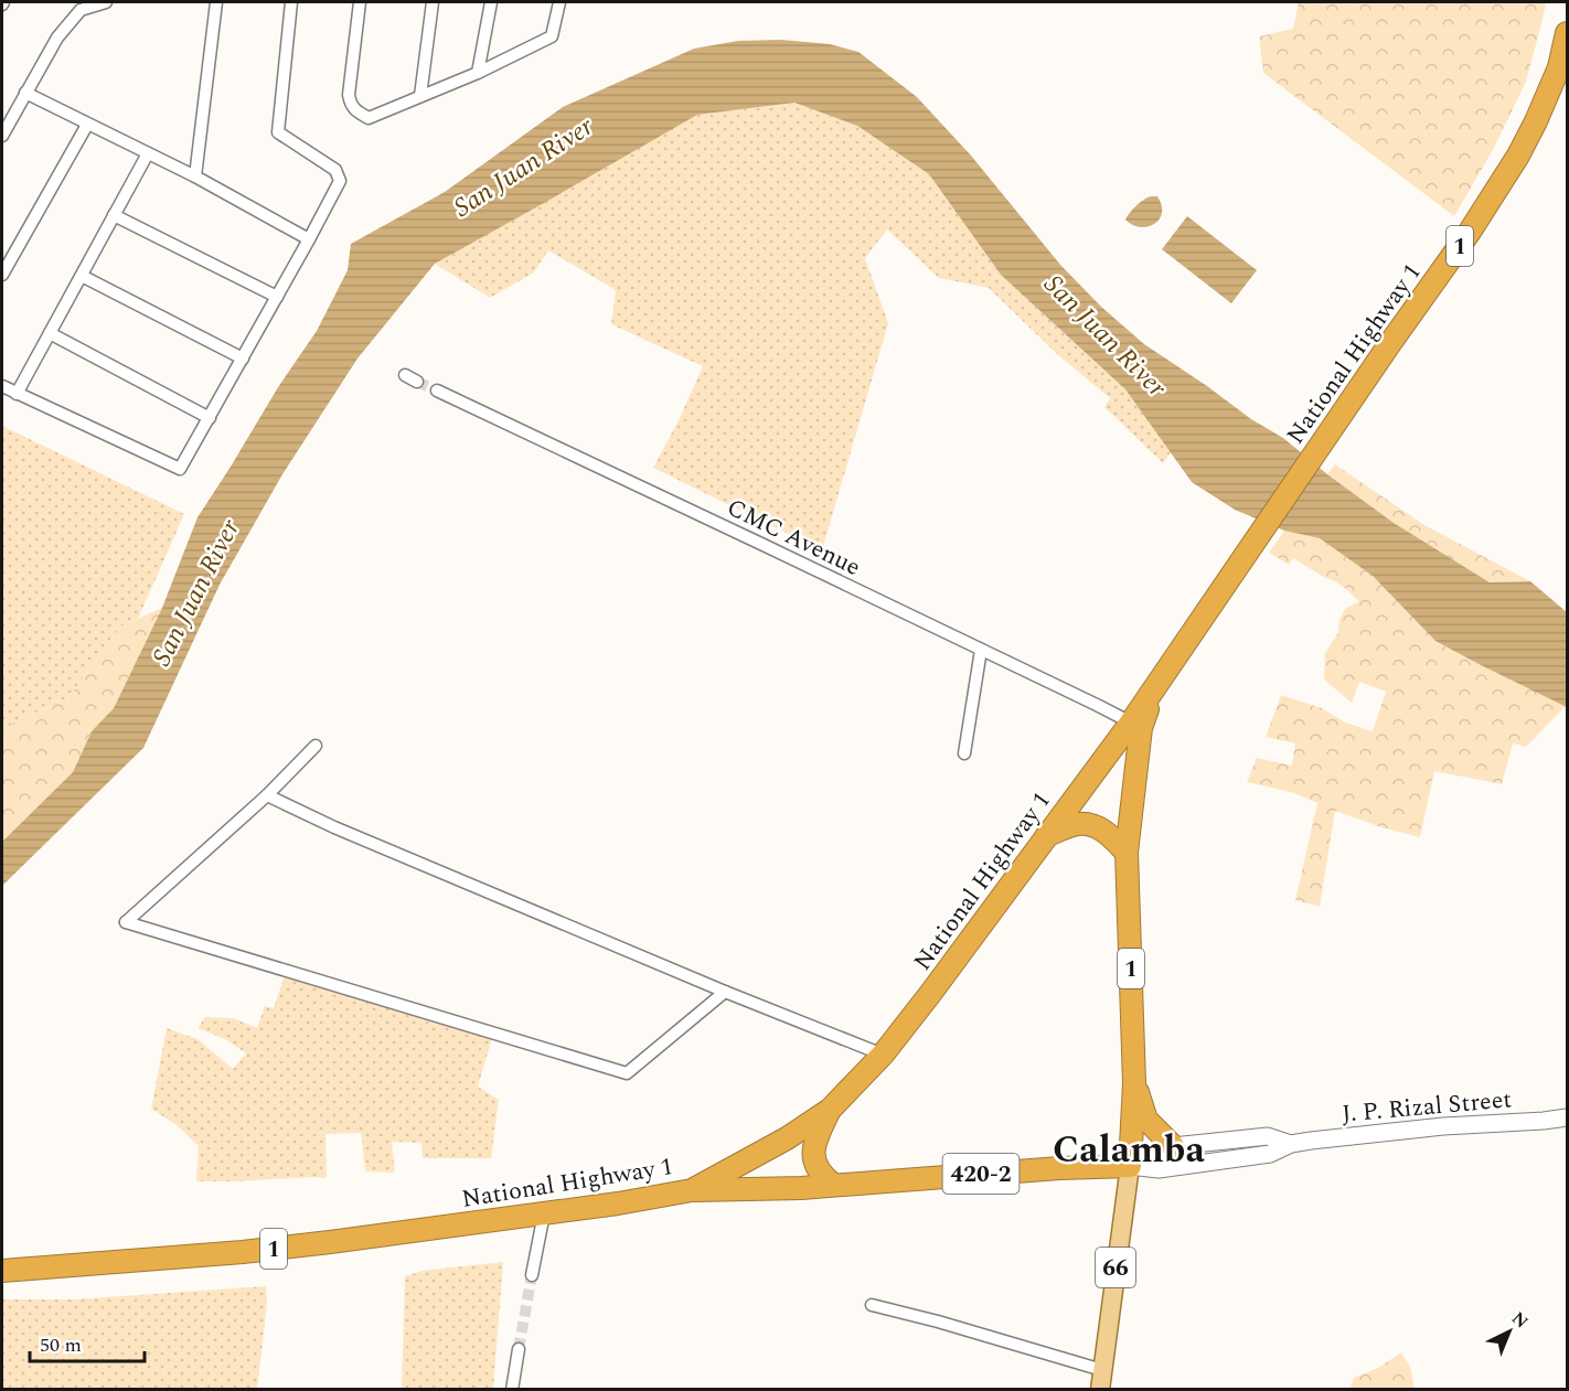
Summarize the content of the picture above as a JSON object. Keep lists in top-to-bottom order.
{
  "streets": {
    "highway": ["1", "National Highway 1", "420-2"],
    "main road": ["J. P. Rizal Street", "66"],
    "street": ["CMC Avenue"]
  },
  "crossings": [
    ["1", "National Highway 1"],
    ["1", "420-2"],
    ["National Highway 1", "CMC Avenue"],
    ["National Highway 1", "J. P. Rizal Street"],
    ["National Highway 1", "420-2"],
    ["National Highway 1", "66"],
    ["J. P. Rizal Street", "420-2"],
    ["J. P. Rizal Street", "66"],
    ["420-2", "66"]
  ],
  "districts": ["Calamba"],
  "water": ["San Juan River"],
  "scale_bar": "50 m",
  "north": "top right"
}
